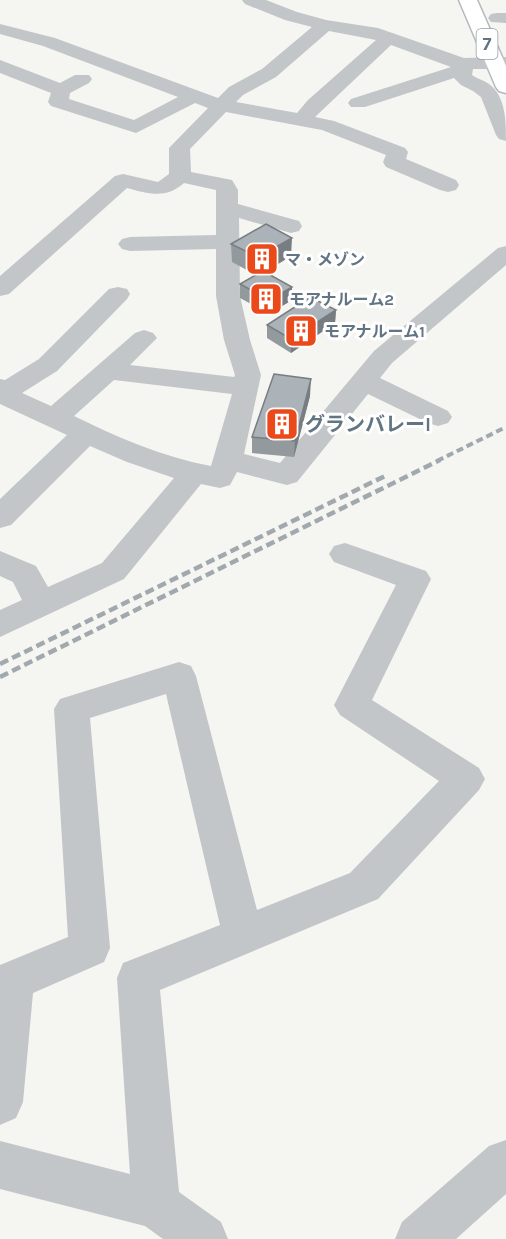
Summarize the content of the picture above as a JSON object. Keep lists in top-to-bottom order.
{
  "streets": {
    "main road": ["7"]
  },
  "places": {
    "building": [
      "マ・メゾン",
      "モアナルーム2",
      "モアナルーム1",
      "グランバレーI"
    ]
  }
}
